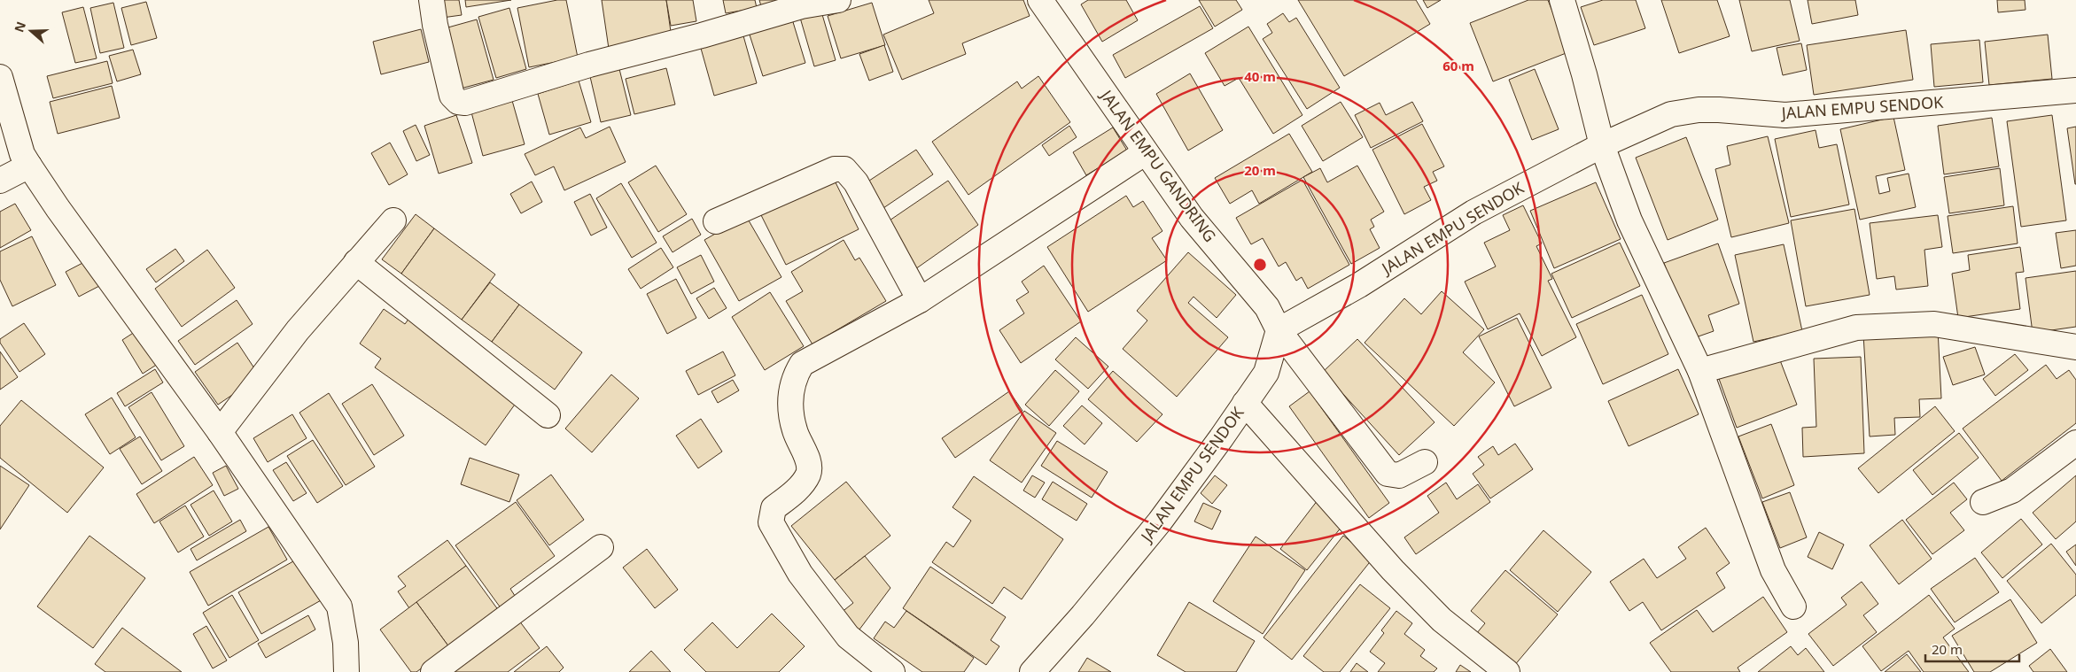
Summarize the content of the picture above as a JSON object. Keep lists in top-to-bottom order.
{
  "streets": {
    "street": ["JALAN EMPU SENDOK", "JALAN EMPU GANDRING"]
  },
  "crossings": [
    ["JALAN EMPU SENDOK", "JALAN EMPU GANDRING"]
  ],
  "scale_bar": "20 m",
  "north": "left",
  "rings": ["60 m", "40 m", "20 m"]
}
